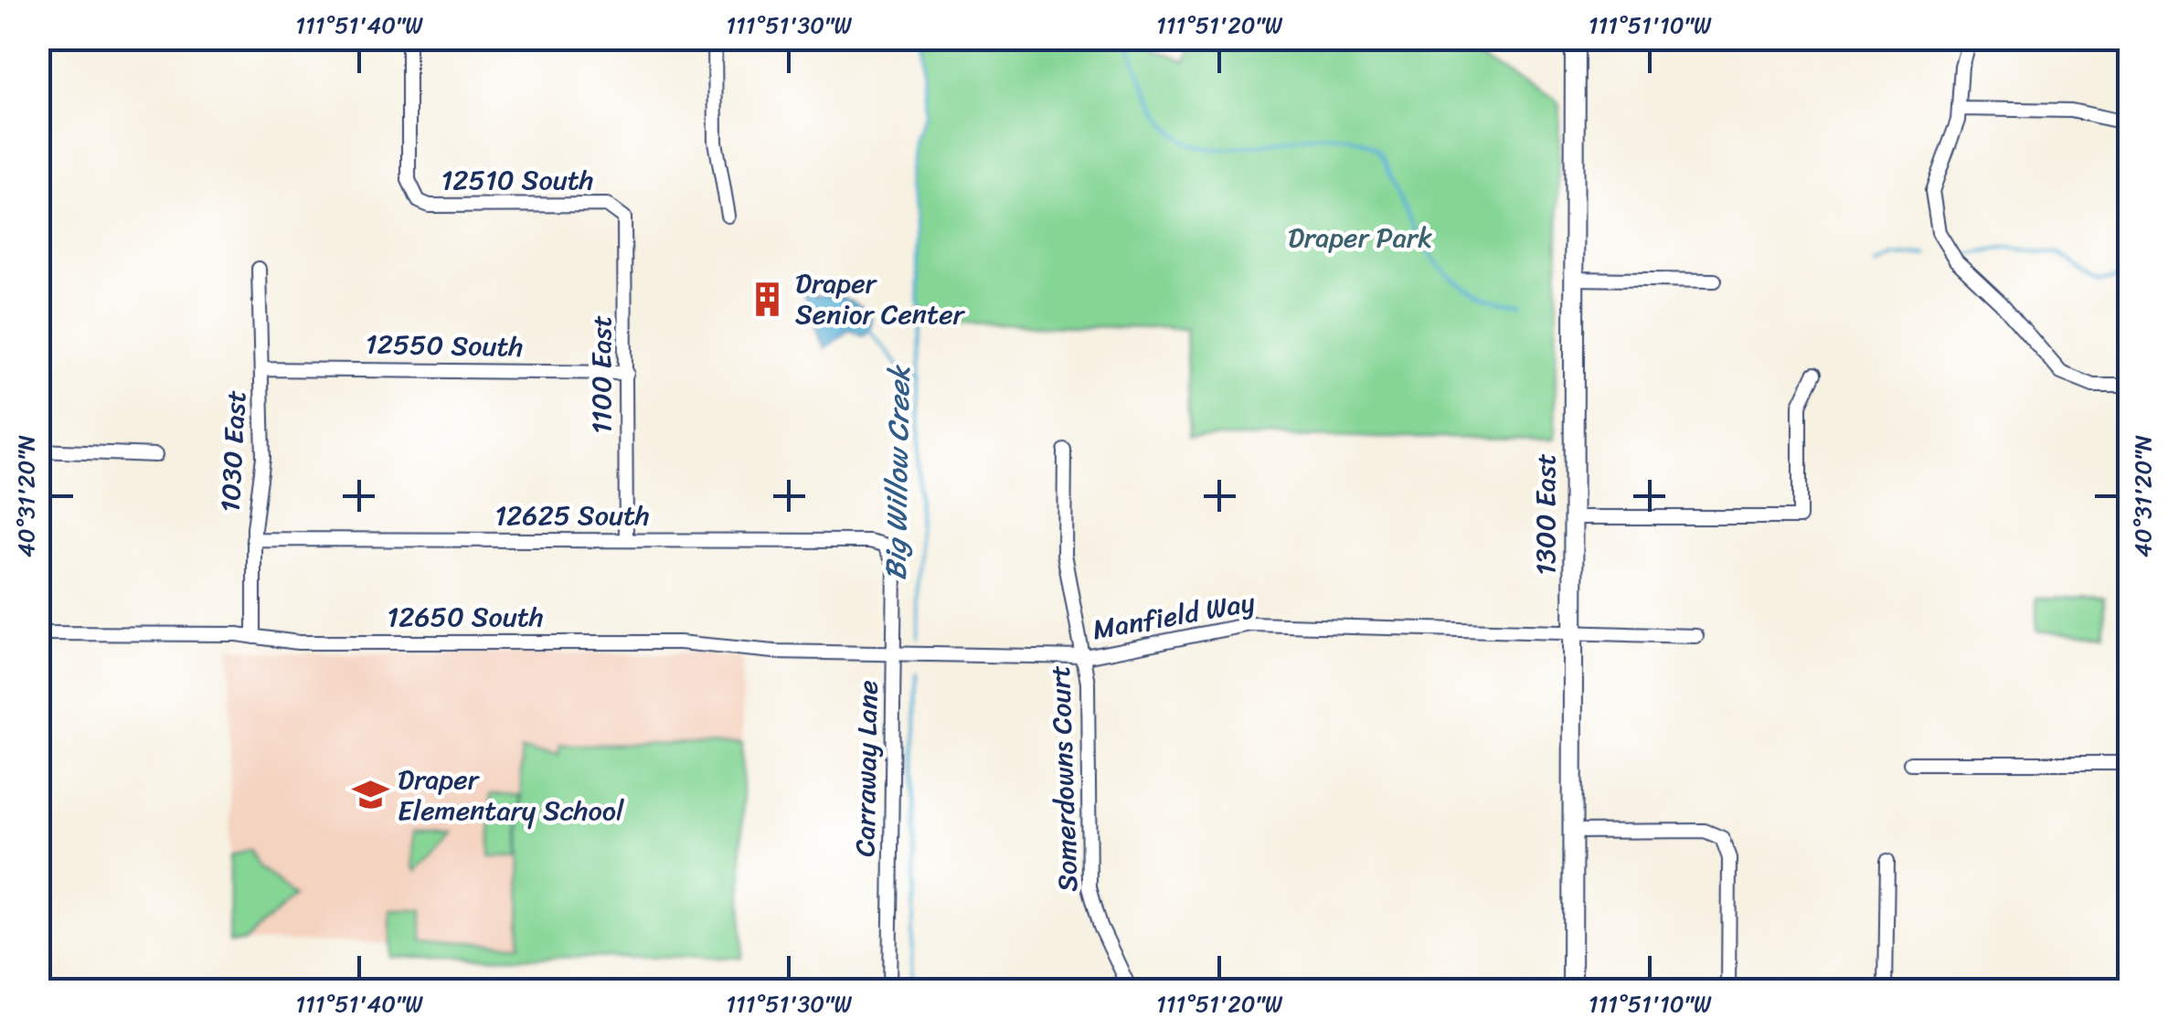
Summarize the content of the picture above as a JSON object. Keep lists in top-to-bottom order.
{
  "streets": {
    "main road": ["1300 East"],
    "street": [
      "12510 South",
      "12550 South",
      "1100 East",
      "1030 East",
      "12625 South",
      "Manfield Way",
      "12650 South",
      "Carraway Lane",
      "Somerdowns Court"
    ]
  },
  "crossings": [
    ["12510 South", "1100 East"],
    ["12550 South", "1100 East"],
    ["12550 South", "1030 East"],
    ["1100 East", "12625 South"],
    ["1030 East", "12625 South"],
    ["1030 East", "12650 South"],
    ["1300 East", "Manfield Way"],
    ["12625 South", "Carraway Lane"],
    ["Manfield Way", "12650 South"],
    ["Manfield Way", "Carraway Lane"],
    ["Manfield Way", "Somerdowns Court"],
    ["12650 South", "Carraway Lane"]
  ],
  "water": ["Big Willow Creek"],
  "parks": ["Draper Park"],
  "places": {
    "building": ["Draper Senior Center"],
    "school or university": ["Draper Elementary School"]
  },
  "coordinates": [
    "111°51'40\"W",
    "111°51'30\"W",
    "111°51'20\"W",
    "111°51'10\"W",
    "40°31'20\"N"
  ]
}
